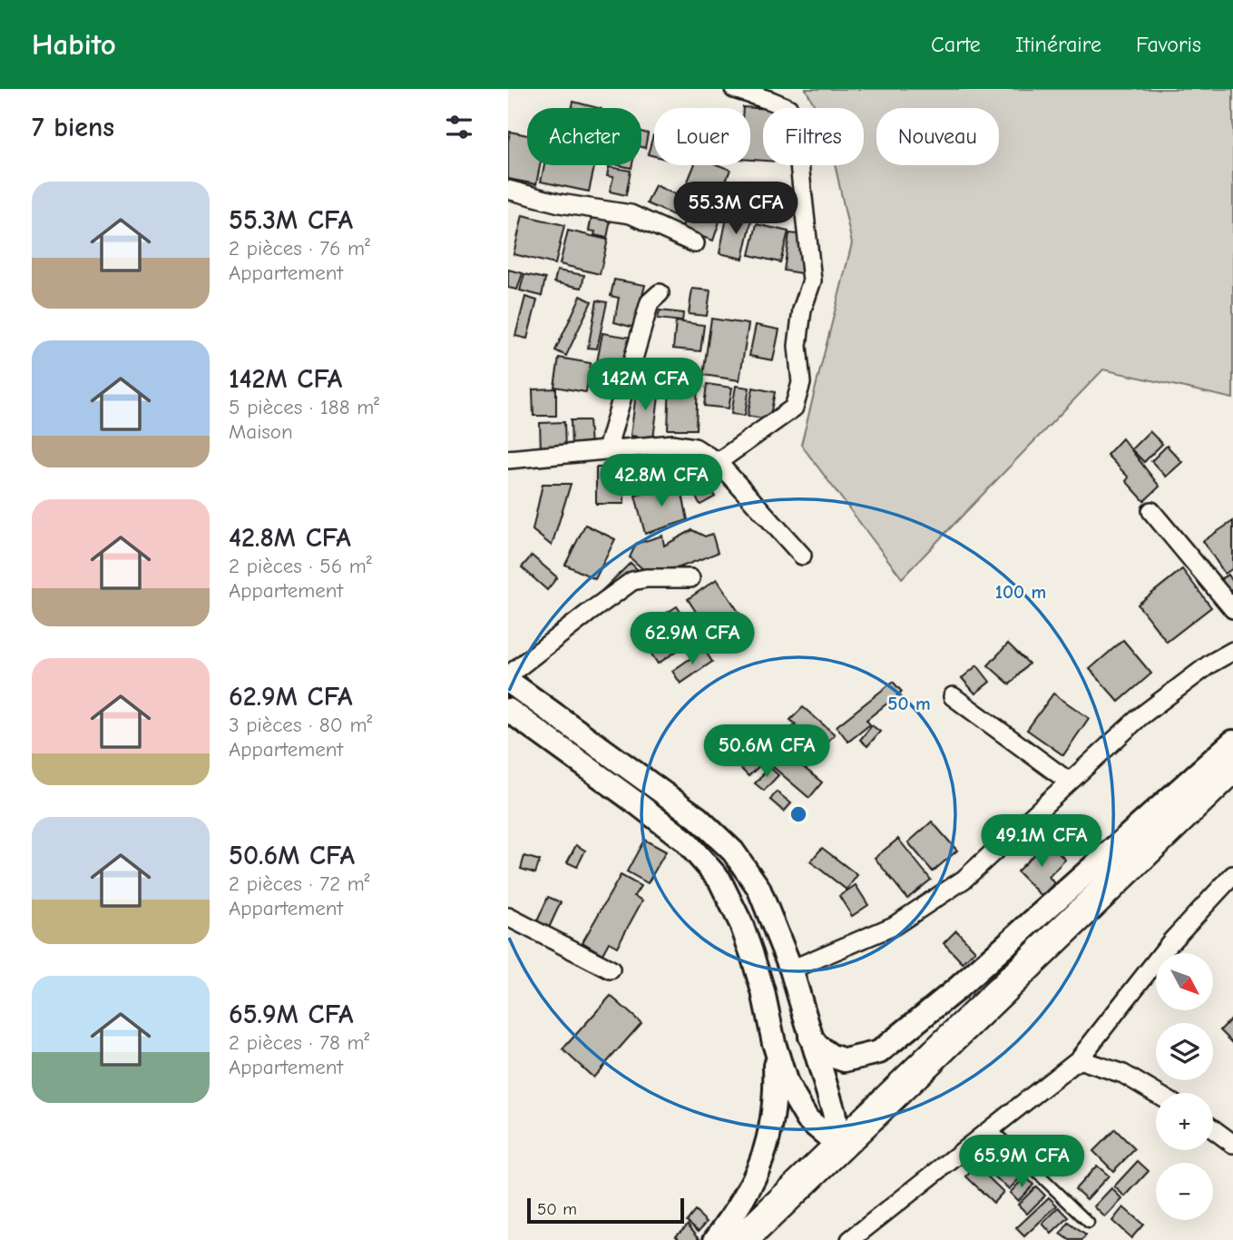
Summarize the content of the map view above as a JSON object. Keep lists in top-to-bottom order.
{
  "scale_bar": "50 m",
  "north": "bottom right",
  "page": {
    "header": "Habito",
    "nav": ["Carte", "Itinéraire", "Favoris"],
    "heading": "7 biens",
    "chip": [
      "Acheter",
      "Louer",
      "Filtres",
      "Nouveau"
    ],
    "list": [
      {
        "name": "55.3M CFA",
        "note": "2 pièces · 76 m² · Appartement"
      },
      {
        "name": "142M CFA",
        "note": "5 pièces · 188 m² · Maison"
      },
      {
        "name": "42.8M CFA",
        "note": "2 pièces · 56 m² · Appartement"
      },
      {
        "name": "62.9M CFA",
        "note": "3 pièces · 80 m² · Appartement"
      },
      {
        "name": "50.6M CFA",
        "note": "2 pièces · 72 m² · Appartement"
      },
      {
        "name": "65.9M CFA",
        "note": "2 pièces · 78 m² · Appartement"
      }
    ],
    "price": [
      "55.3M CFA",
      "142M CFA",
      "42.8M CFA",
      "62.9M CFA",
      "50.6M CFA",
      "49.1M CFA",
      "65.9M CFA"
    ],
    "map_buttons": ["+", "−"],
    "scale": "50 m"
  },
  "rings": ["100 m", "50 m"]
}
